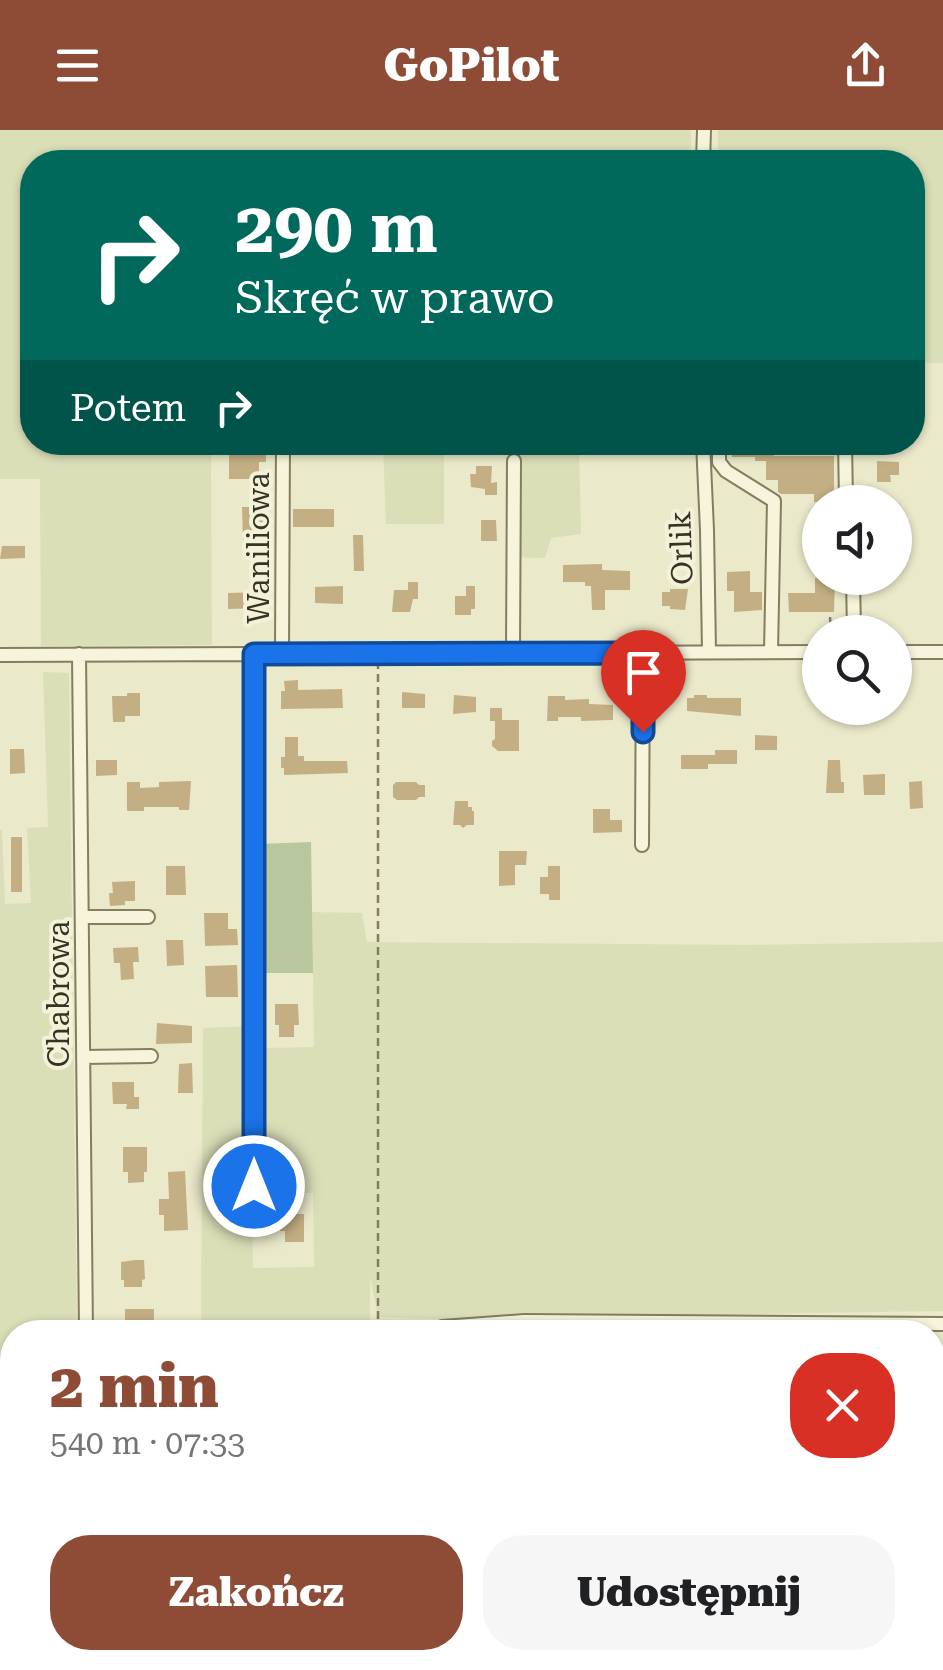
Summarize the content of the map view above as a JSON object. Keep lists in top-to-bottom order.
{
  "streets": {
    "street": ["Waniliowa", "Orlik", "Chabrowa"]
  },
  "page": {
    "header": "GoPilot",
    "turn": ["290 m", "Skręć w prawo"],
    "then": "Potem",
    "heading": ["2 min", "540 m · 07:33"],
    "buttons": ["Zakończ", "Udostępnij"]
  }
}
